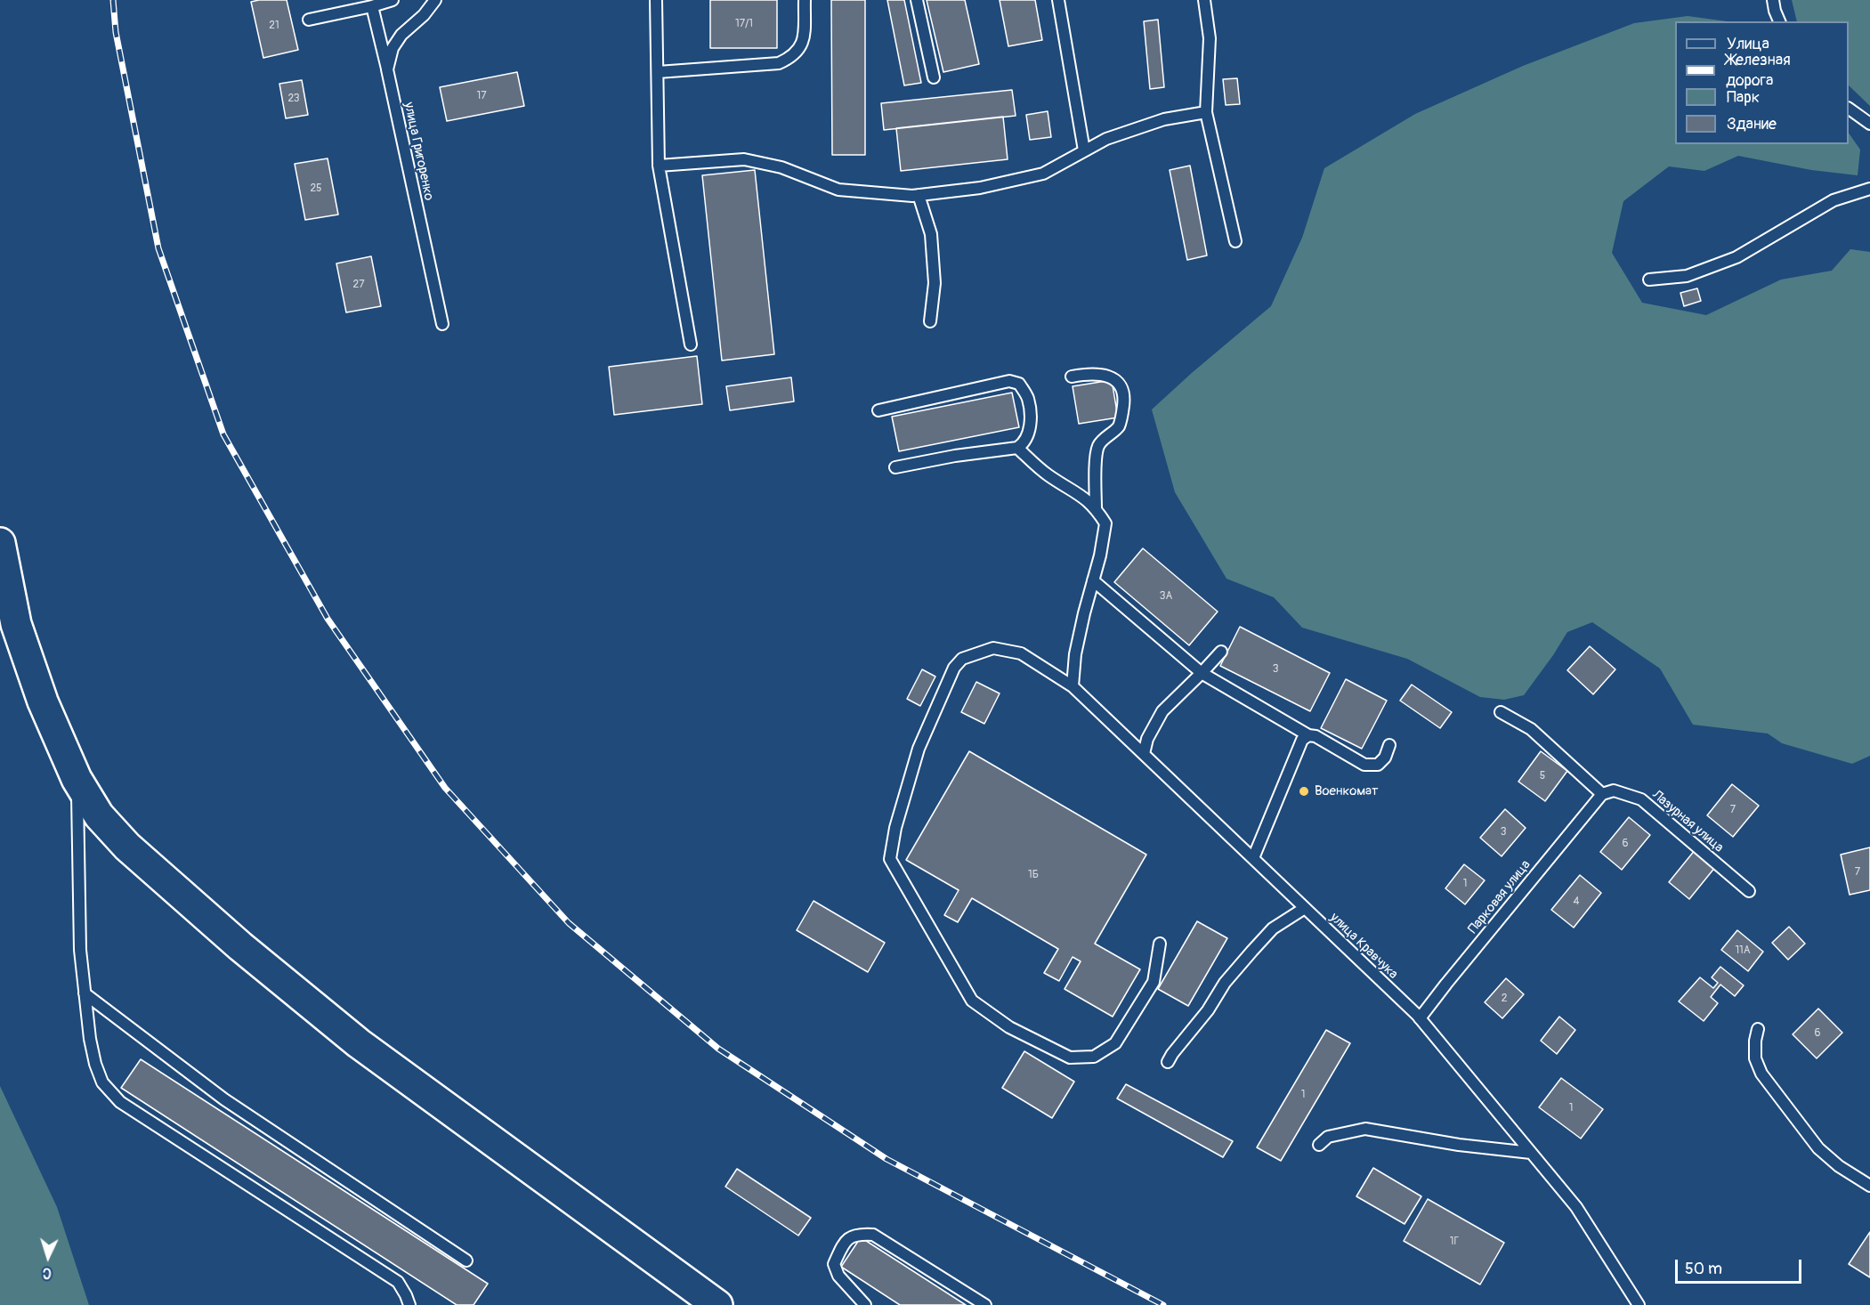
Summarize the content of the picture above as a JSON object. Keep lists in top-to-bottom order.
{
  "streets": {
    "lane": [
      "улица Григоренко",
      "Лазурная улица",
      "Парковая улица",
      "улица Кравчука"
    ]
  },
  "crossings": [
    ["Лазурная улица", "Парковая улица"],
    ["Парковая улица", "улица Кравчука"]
  ],
  "places": ["Военкомат"],
  "house_numbers": [
    "17/1",
    "21",
    "17",
    "23",
    "25",
    "27",
    "3А",
    "3",
    "5",
    "7",
    "3",
    "6",
    "7",
    "1Б",
    "1",
    "4",
    "11А",
    "2",
    "6",
    "1",
    "1",
    "1Г"
  ],
  "legend": [
    "Улица",
    "Железная дорога",
    "Парк",
    "Здание"
  ],
  "scale_bar": "50 m",
  "north": "bottom"
}
